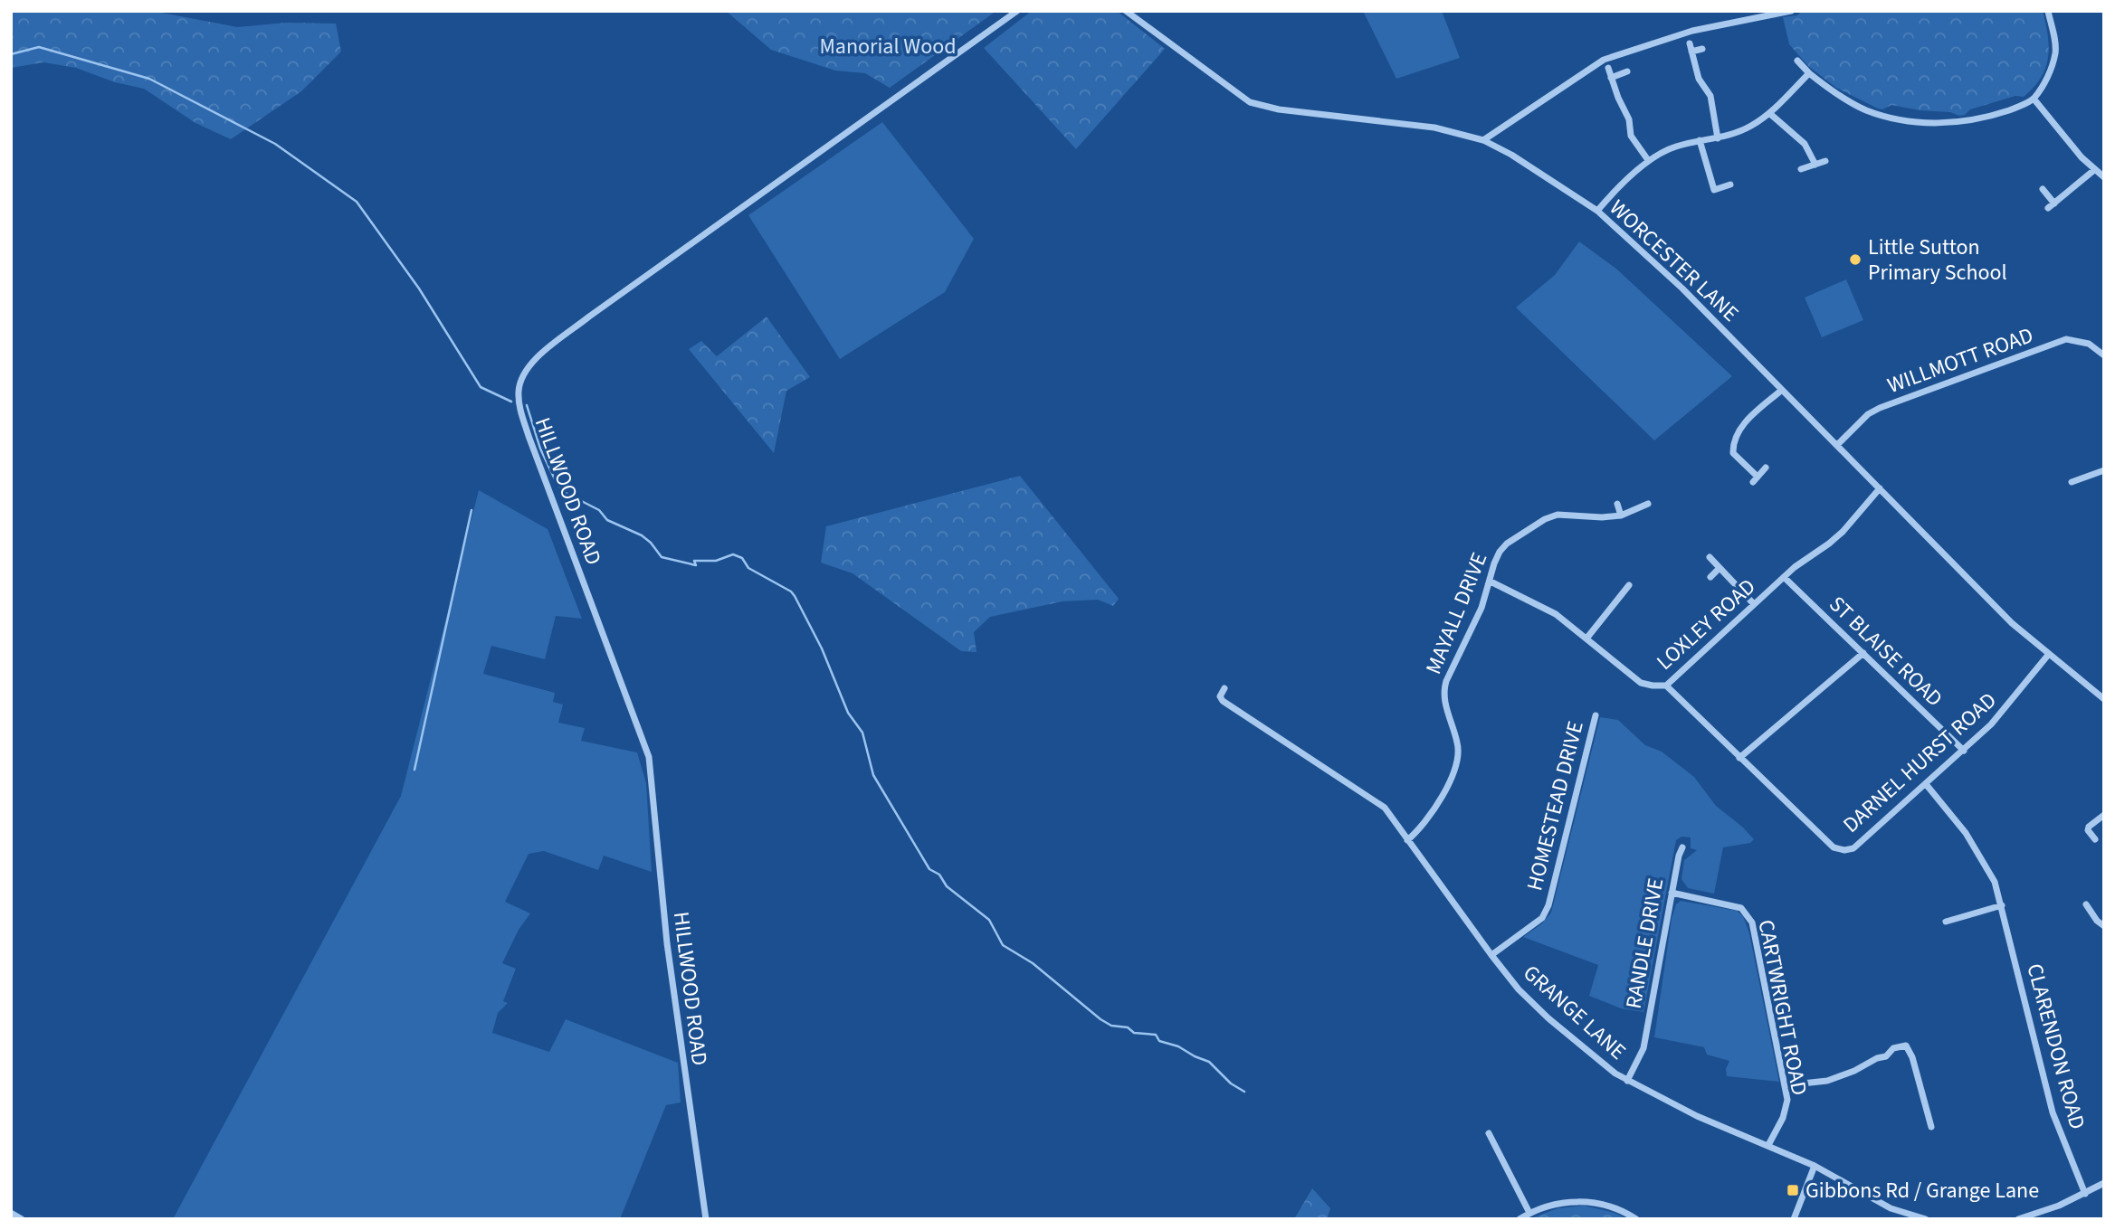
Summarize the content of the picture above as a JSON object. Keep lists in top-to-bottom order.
{
  "streets": {
    "street": [
      "WORCESTER LANE",
      "WILLMOTT ROAD",
      "HILLWOOD ROAD",
      "MAYALL DRIVE",
      "LOXLEY ROAD",
      "ST BLAISE ROAD",
      "DARNEL HURST ROAD",
      "HOMESTEAD DRIVE",
      "RANDLE DRIVE",
      "CARTWRIGHT ROAD",
      "GRANGE LANE",
      "CLARENDON ROAD"
    ]
  },
  "crossings": [
    ["WORCESTER LANE", "WILLMOTT ROAD"],
    ["WORCESTER LANE", "LOXLEY ROAD"],
    ["WORCESTER LANE", "DARNEL HURST ROAD"],
    ["MAYALL DRIVE", "LOXLEY ROAD"],
    ["MAYALL DRIVE", "GRANGE LANE"],
    ["LOXLEY ROAD", "ST BLAISE ROAD"],
    ["LOXLEY ROAD", "DARNEL HURST ROAD"],
    ["ST BLAISE ROAD", "DARNEL HURST ROAD"],
    ["DARNEL HURST ROAD", "CLARENDON ROAD"],
    ["HOMESTEAD DRIVE", "GRANGE LANE"],
    ["RANDLE DRIVE", "CARTWRIGHT ROAD"],
    ["RANDLE DRIVE", "GRANGE LANE"],
    ["CARTWRIGHT ROAD", "GRANGE LANE"]
  ],
  "parks": ["Manorial Wood"],
  "places": {
    "other": ["Little Sutton Primary School"],
    "transit": ["Gibbons Rd / Grange Lane"]
  }
}
